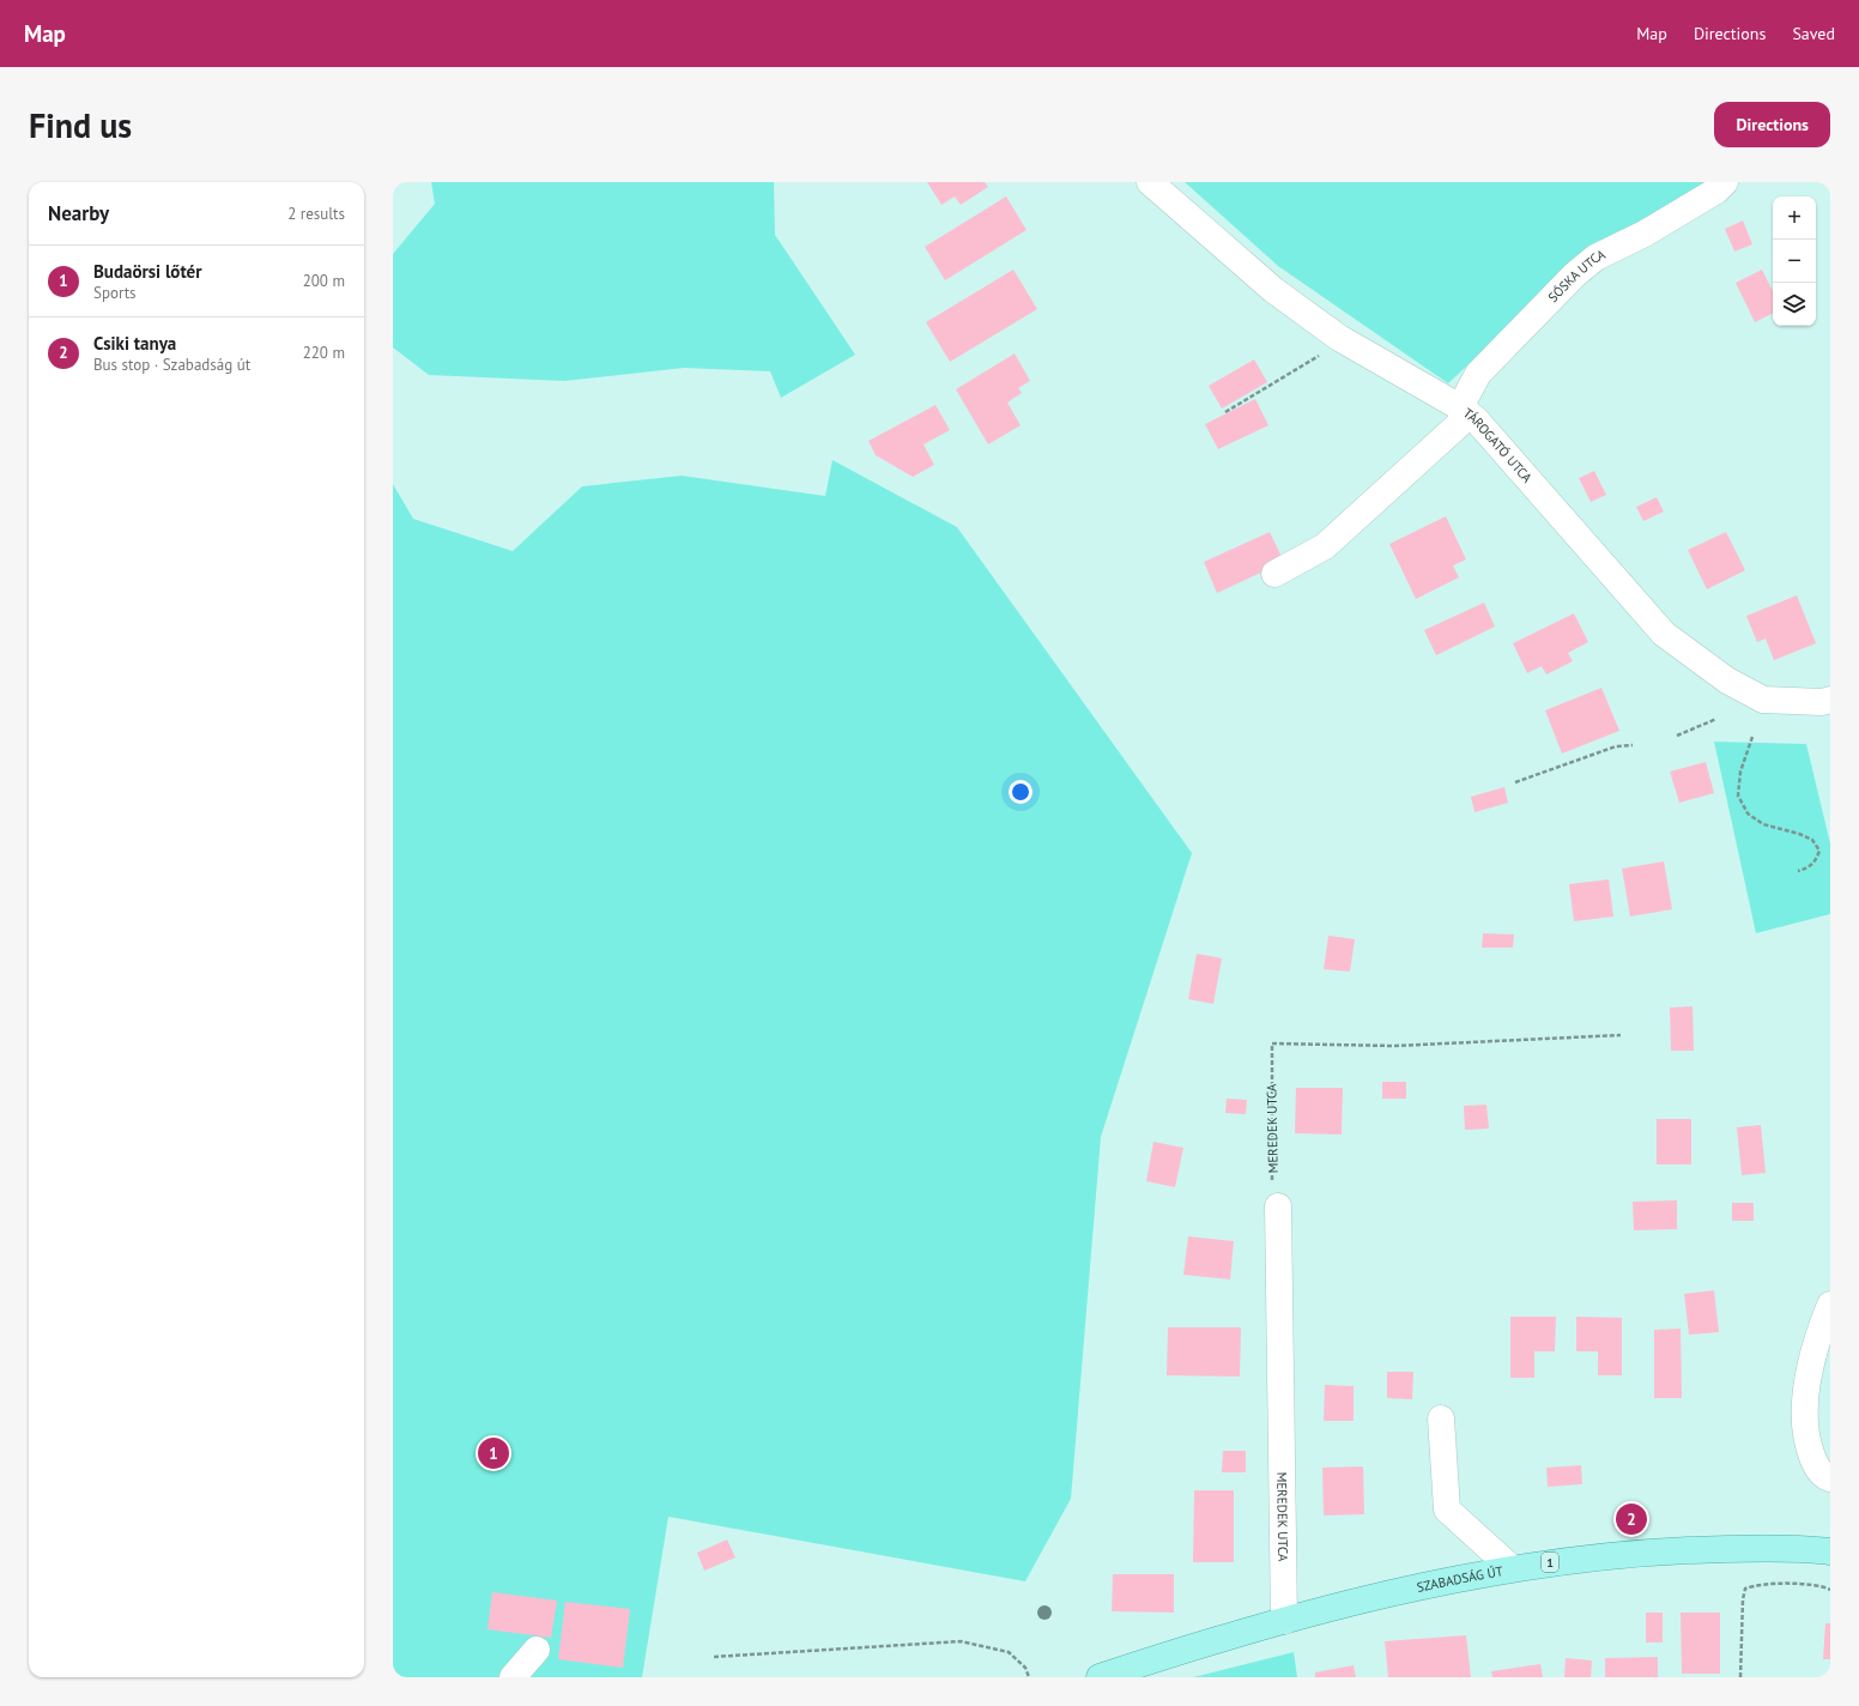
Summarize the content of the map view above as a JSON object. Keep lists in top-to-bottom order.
{
  "streets": {
    "main road": ["1", "SZABADSÁG ÚT"],
    "street": ["SÓSKA UTCA", "TÁROGATÓ UTCA", "MEREDEK UTCA"]
  },
  "crossings": [
    ["SÓSKA UTCA", "TÁROGATÓ UTCA"],
    ["MEREDEK UTCA", "SZABADSÁG ÚT"]
  ],
  "page": {
    "header": "Map",
    "nav": ["Map", "Directions", "Saved"],
    "buttons": "Directions",
    "title": "Find us",
    "heading": ["Nearby", "2 results"],
    "map_buttons": ["+", "−"],
    "list": [
      {
        "mark": "1",
        "name": "Budaörsi lőtér",
        "note": "Sports",
        "value": "200 m"
      },
      {
        "mark": "2",
        "name": "Csiki tanya",
        "note": "Bus stop · Szabadság út",
        "value": "220 m"
      }
    ],
    "pins": ["1", "2"]
  }
}
